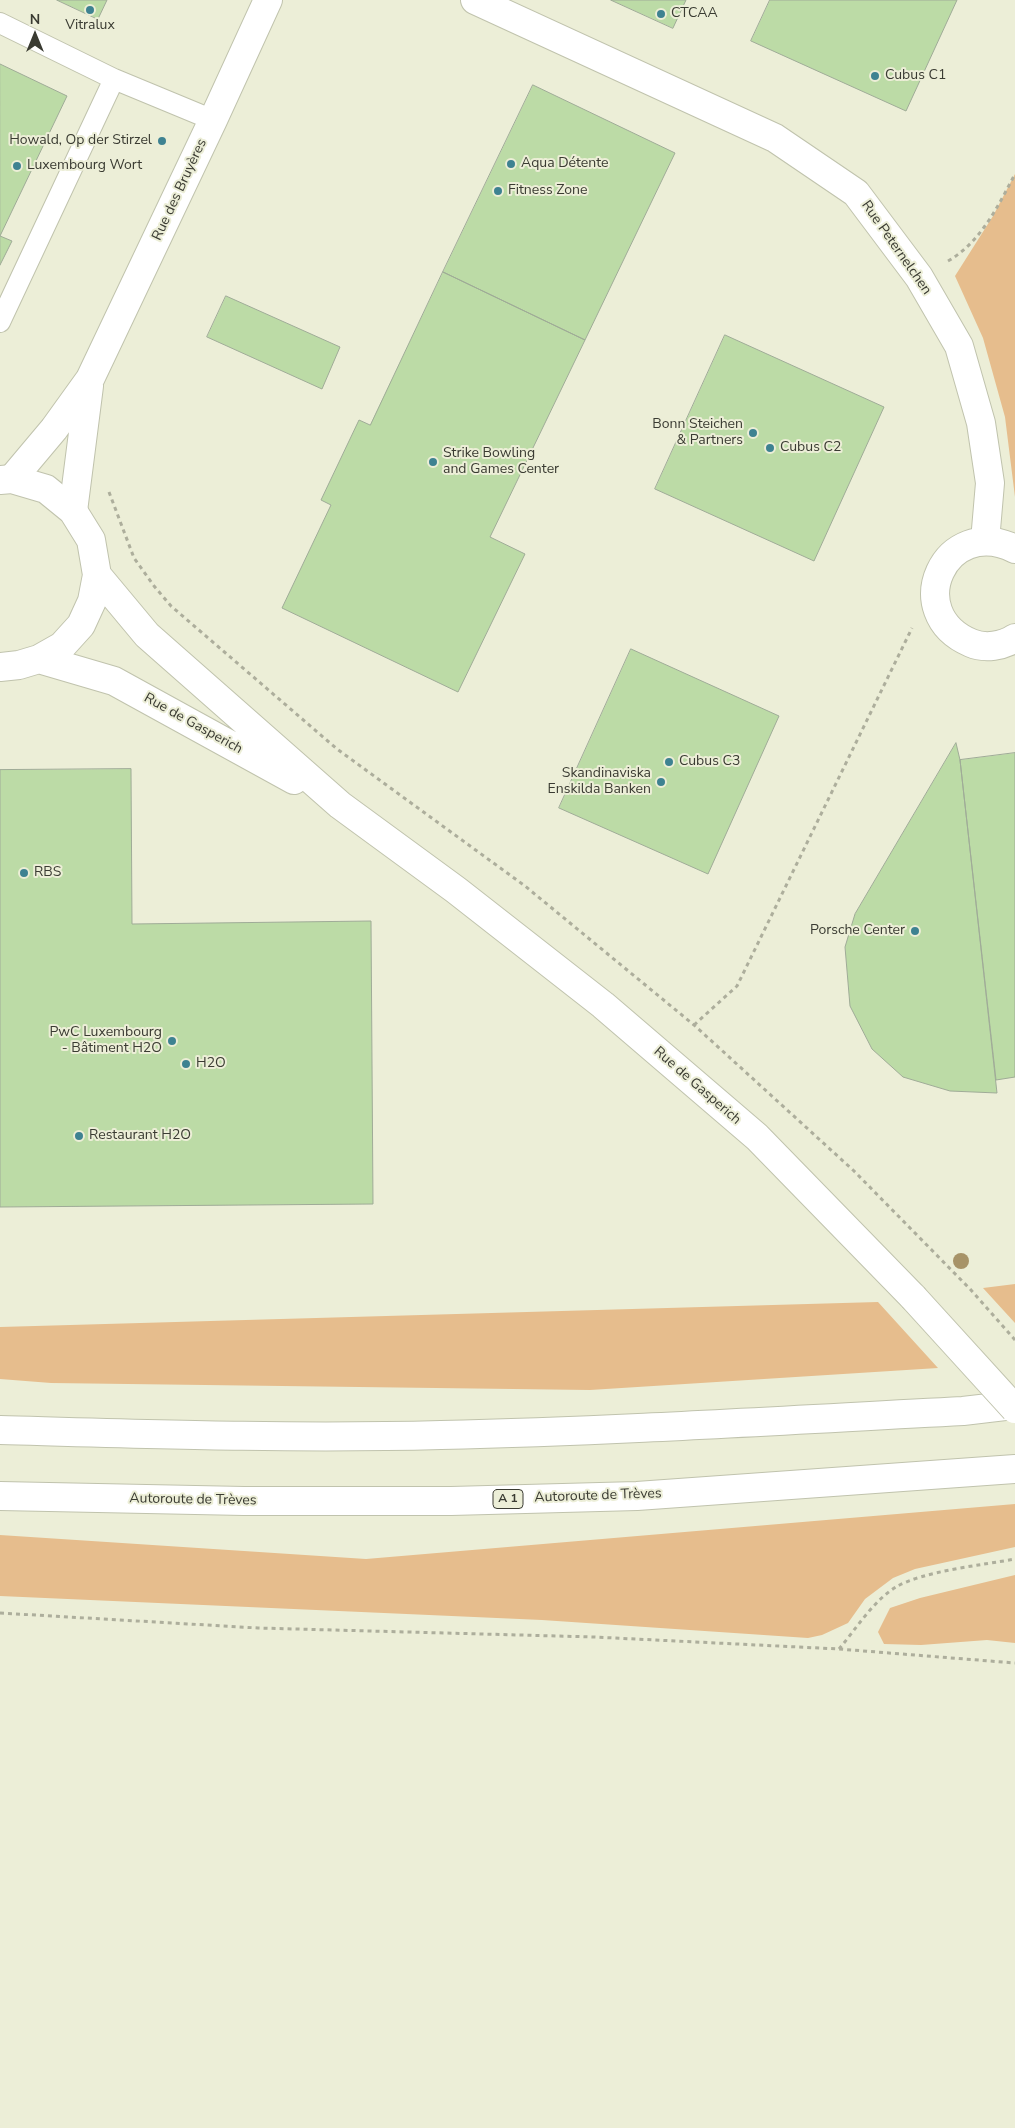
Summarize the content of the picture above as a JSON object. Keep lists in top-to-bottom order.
{
  "streets": {
    "main road": [
      "Rue des Bruyères",
      "Rue Peternelchen",
      "Rue de Gasperich",
      "Autoroute de Trèves",
      "A 1"
    ]
  },
  "places": [
    "Vitralux",
    "CTCAA",
    "Cubus C1",
    "Howald, Op der Stirzel",
    "Aqua Détente",
    "Luxembourg Wort",
    "Fitness Zone",
    "Bonn Steichen & Partners",
    "Cubus C2",
    "Strike Bowling and Games Center",
    "Cubus C3",
    "Skandinaviska Enskilda Banken",
    "RBS",
    "Porsche Center",
    "PwC Luxembourg - Bâtiment H2O",
    "H2O",
    "Restaurant H2O"
  ],
  "north": "top"
}
